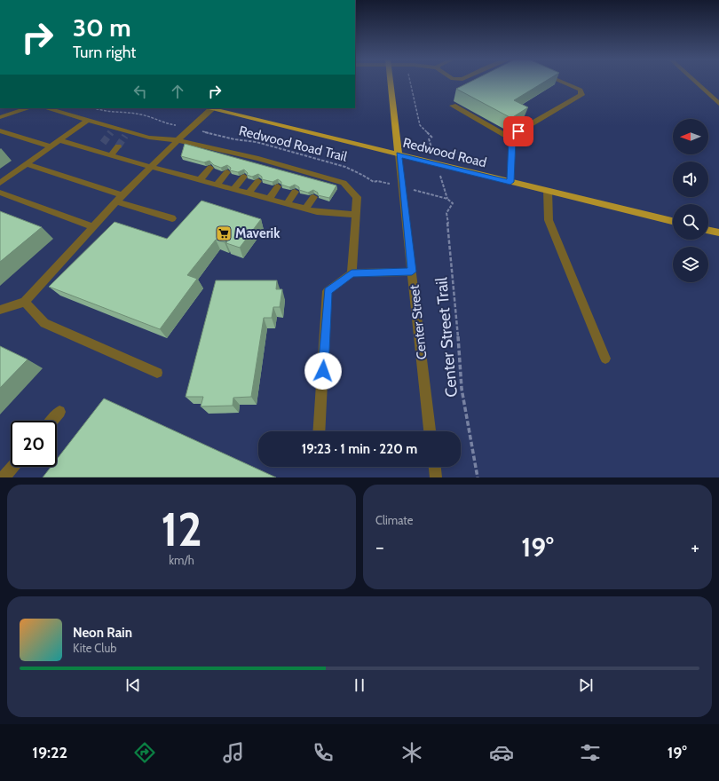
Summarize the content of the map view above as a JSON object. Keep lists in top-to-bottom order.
{
  "streets": {
    "main road": ["Redwood Road", "Center Street"],
    "path": ["Redwood Road Trail", "Center Street Trail"]
  },
  "crossings": [
    ["Redwood Road", "Center Street"]
  ],
  "places": {
    "supermarket": ["Maverik"]
  },
  "north": "left",
  "page": {
    "turn": ["30 m", "Turn right"],
    "limit": "20",
    "trip": "19:23 · 1 min · 220 m",
    "tile": [
      ["12", "km/h"],
      "Climate"
    ],
    "heat": ["−", "19°", "+"],
    "song": ["Neon Rain", "Kite Club"],
    "tabs": ["19:22", "19°"]
  }
}
